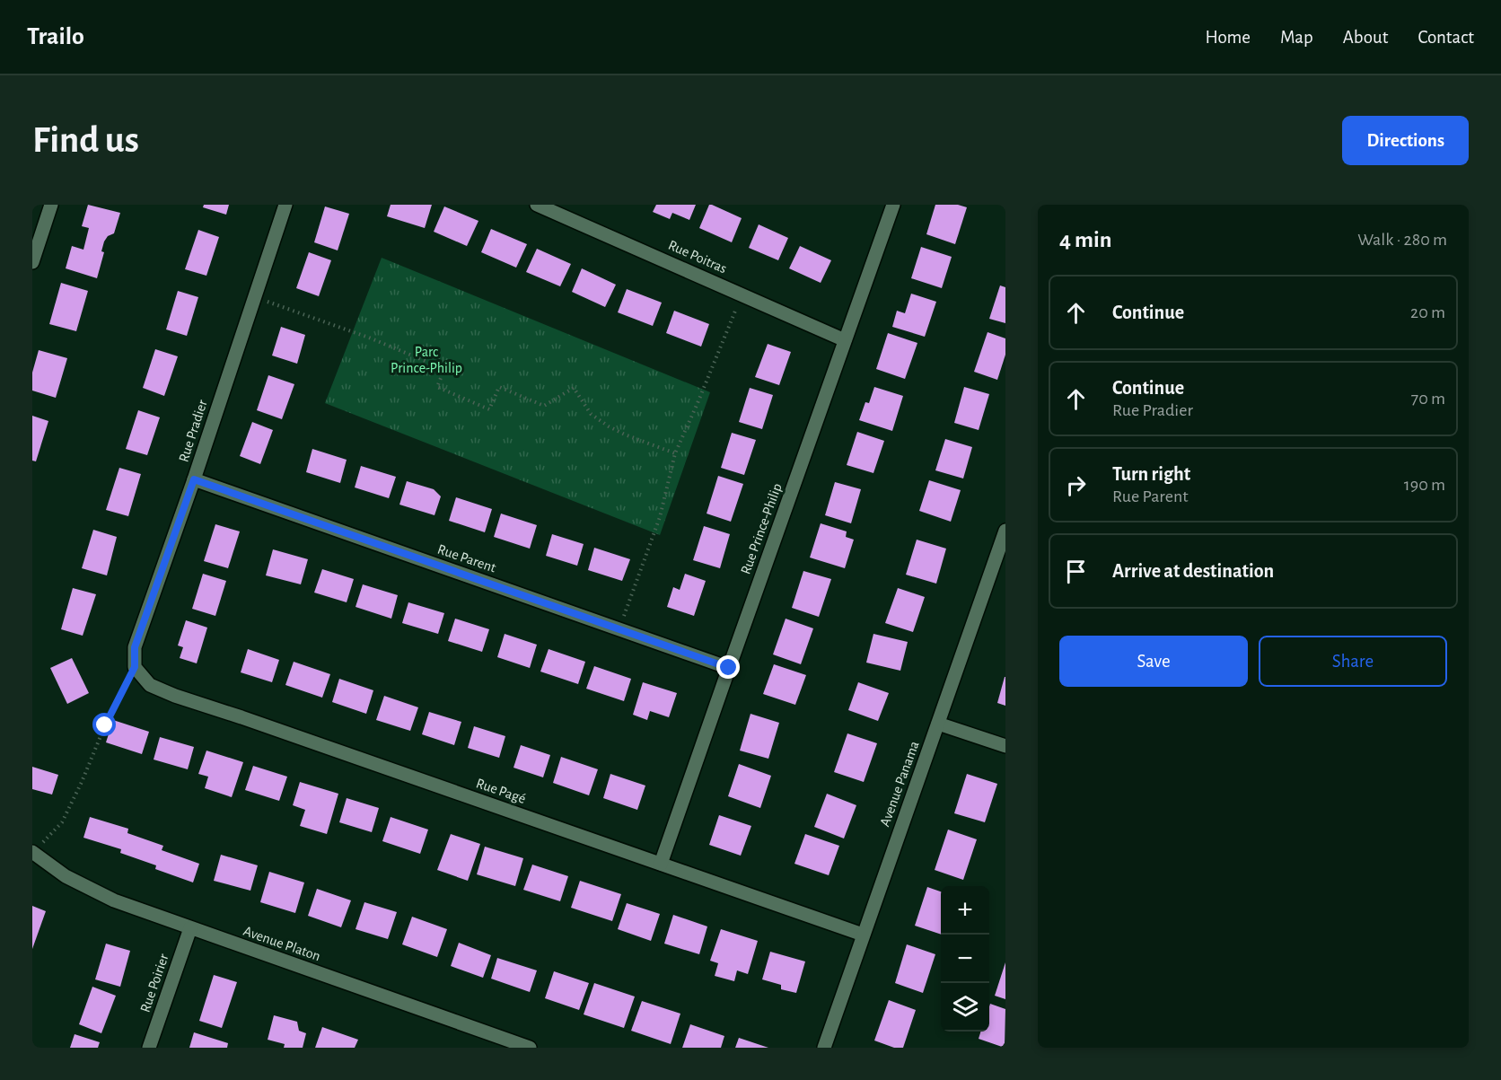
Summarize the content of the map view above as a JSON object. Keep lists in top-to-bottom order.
{
  "streets": {
    "street": [
      "Rue Poitras",
      "Rue Pradier",
      "Rue Prince-Philip",
      "Rue Parent",
      "Avenue Panama",
      "Rue Pagé",
      "Avenue Platon",
      "Rue Poirier"
    ]
  },
  "crossings": [
    ["Rue Poitras", "Rue Prince-Philip"],
    ["Rue Pradier", "Rue Parent"],
    ["Rue Pradier", "Rue Pagé"],
    ["Rue Prince-Philip", "Rue Parent"],
    ["Rue Prince-Philip", "Rue Pagé"],
    ["Avenue Panama", "Rue Pagé"],
    ["Avenue Platon", "Rue Poirier"]
  ],
  "parks": ["Parc Prince-Philip"],
  "page": {
    "header": "Trailo",
    "nav": [
      "Home",
      "Map",
      "About",
      "Contact"
    ],
    "buttons": [
      "Directions",
      ["Save", "Share"]
    ],
    "title": "Find us",
    "heading": ["4 min", "Walk · 280 m"],
    "list": [
      ["Continue", "20 m"],
      ["Continue", "Rue Pradier", "70 m"],
      ["Turn right", "Rue Parent", "190 m"],
      "Arrive at destination"
    ],
    "map_buttons": ["+", "−"]
  }
}
